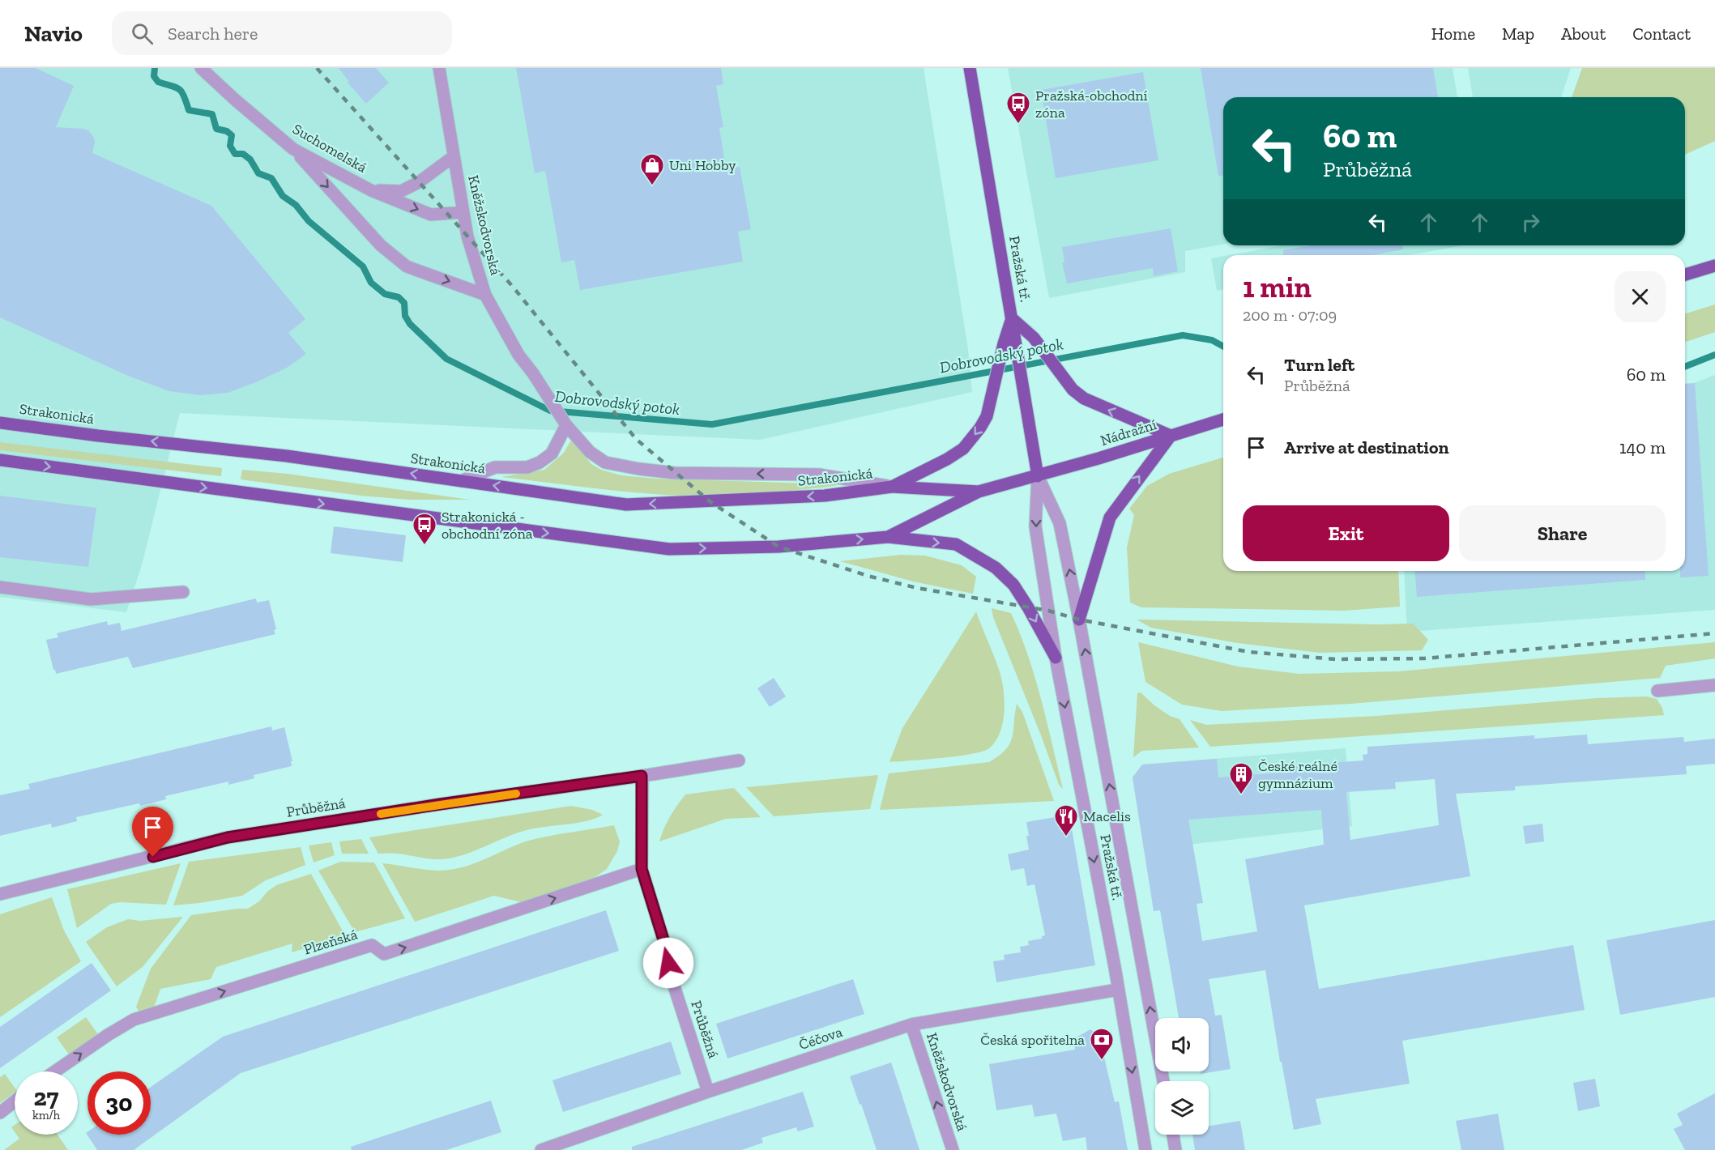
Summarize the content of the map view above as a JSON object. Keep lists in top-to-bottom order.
{
  "streets": {
    "main road": ["Pražská tř.", "Strakonická", "Nádražní"],
    "street": [
      "Suchomelská",
      "Kněžskodvorská",
      "Průběžná",
      "Plzeňská",
      "Čéčova"
    ]
  },
  "crossings": [
    ["Suchomelská", "Kněžskodvorská"],
    ["Kněžskodvorská", "Strakonická"],
    ["Kněžskodvorská", "Čéčova"],
    ["Pražská tř.", "Nádražní"],
    ["Pražská tř.", "Čéčova"],
    ["Průběžná", "Plzeňská"],
    ["Průběžná", "Čéčova"]
  ],
  "one_way": ["Kněžskodvorská", "Plzeňská"],
  "water": ["Dobrovodský potok"],
  "places": {
    "bus stop": ["Pražská-obchodní zóna", "Strakonická - obchodní zóna"],
    "shop": ["Uni Hobby"],
    "building": ["České reálné gymnázium"],
    "restaurant": ["Macelis"],
    "bank": ["Česká spořitelna"]
  },
  "page": {
    "header": "Navio",
    "search": "Search here",
    "nav": [
      "Home",
      "Map",
      "About",
      "Contact"
    ],
    "turn": ["60 m", "Průběžná"],
    "heading": ["1 min", "200 m · 07:09"],
    "list": [
      {
        "name": "Turn left",
        "note": "Průběžná",
        "value": "60 m"
      },
      {
        "name": "Arrive at destination",
        "value": "140 m"
      }
    ],
    "buttons": ["Exit", "Share"],
    "speed": "27 km/h",
    "limit": "30"
  }
}
